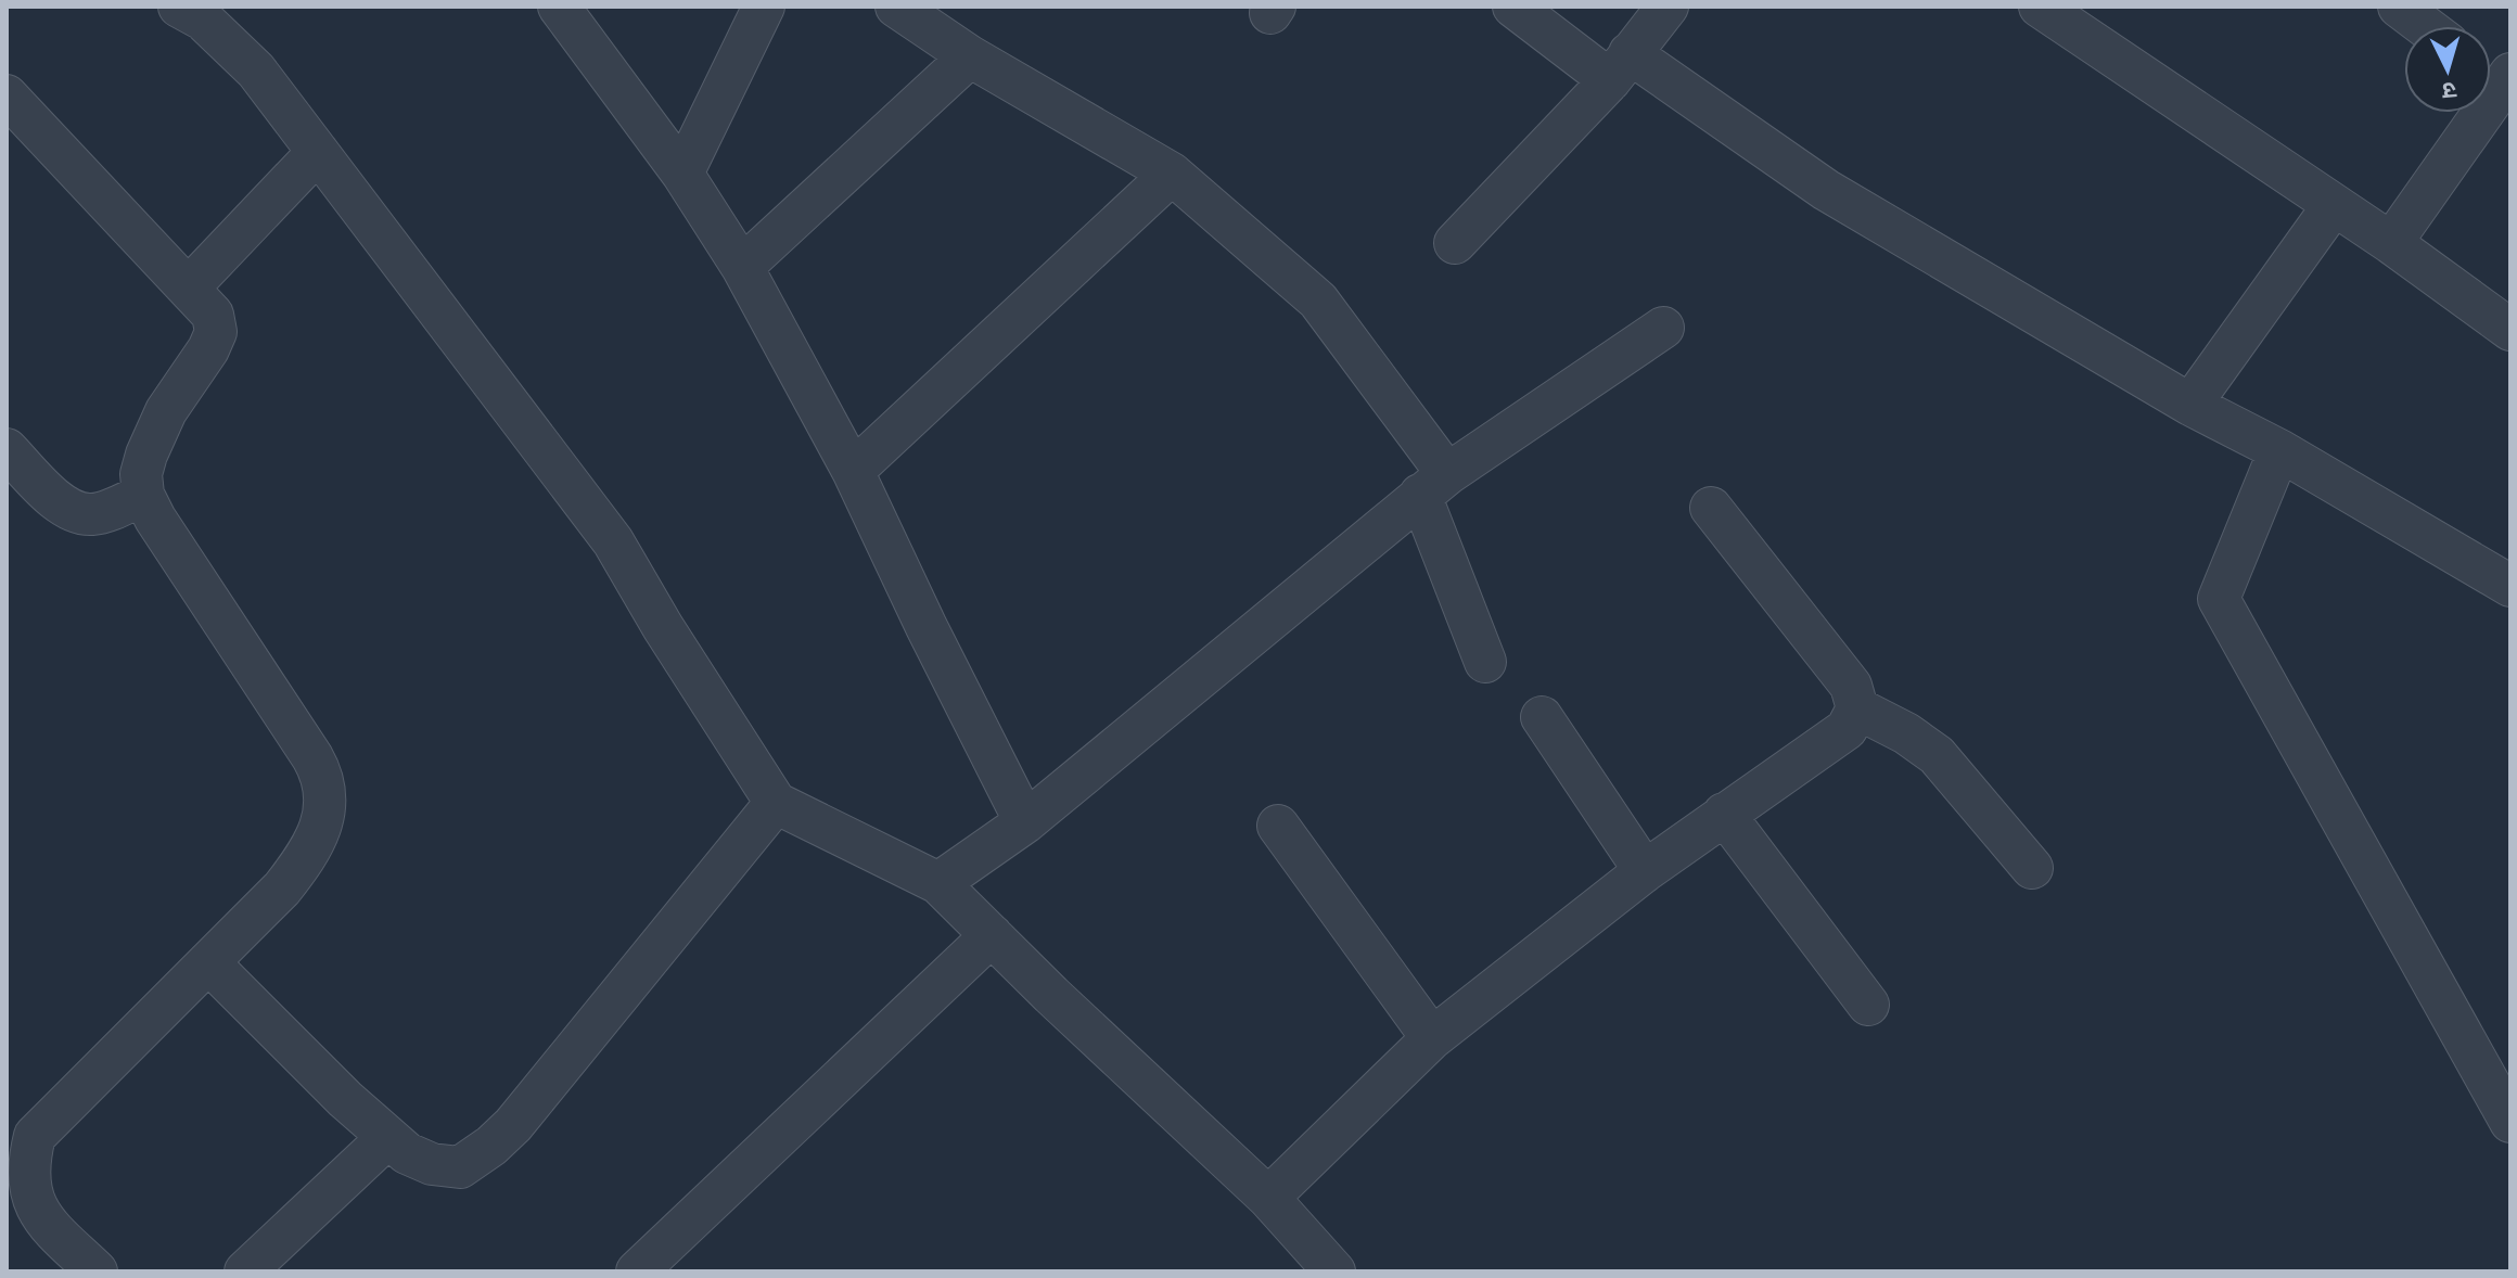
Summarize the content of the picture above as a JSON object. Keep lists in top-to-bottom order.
{
  "north": "bottom"
}
